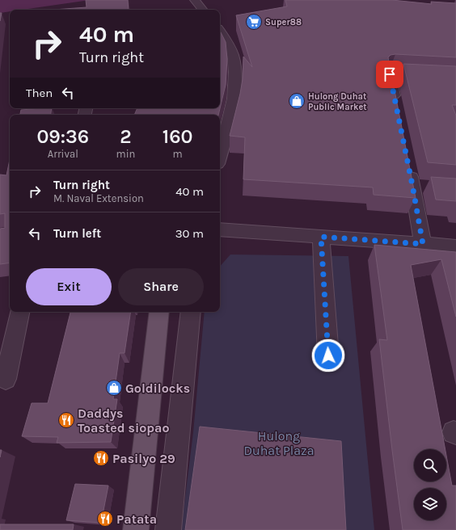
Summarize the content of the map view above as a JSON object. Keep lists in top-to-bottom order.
{
  "parks": ["Hulong Duhat Plaza"],
  "places": {
    "supermarket": ["Super88"],
    "shop": ["Hulong Duhat Public Market", "Goldilocks"],
    "restaurant": ["Daddys Toasted siopao", "Pasilyo 29", "Patata"]
  },
  "page": {
    "turn": ["40 m", "Turn right"],
    "then": "Then",
    "eta": [
      "09:36",
      "Arrival",
      "2",
      "min",
      "160",
      "m"
    ],
    "list": [
      {
        "name": "Turn right",
        "note": "M. Naval Extension",
        "value": "40 m"
      },
      {
        "name": "Turn left",
        "value": "30 m"
      }
    ],
    "buttons": ["Exit", "Share"]
  }
}
